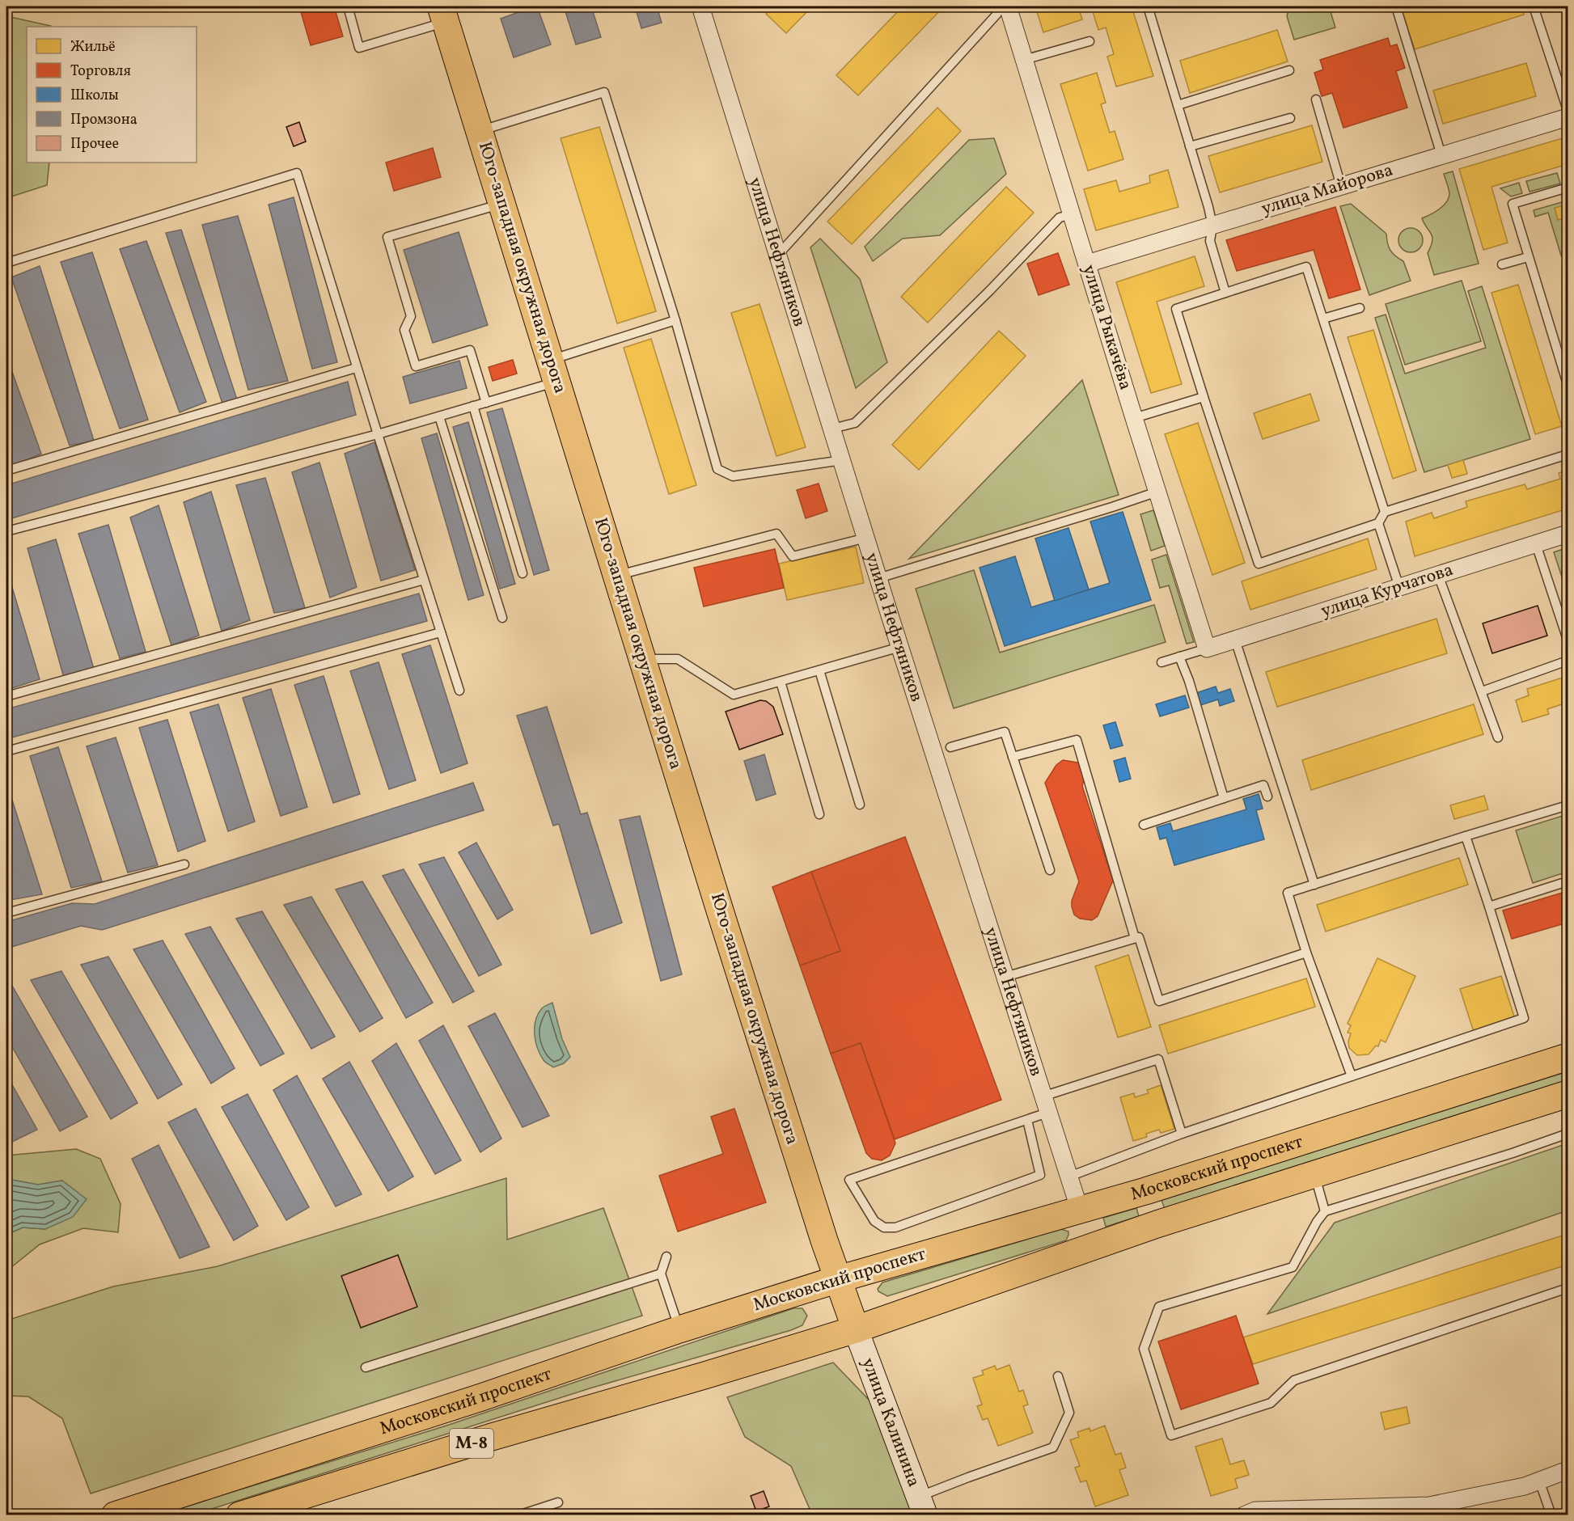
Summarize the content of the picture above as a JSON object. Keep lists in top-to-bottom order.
{
  "streets": {
    "main road": [
      "улица Нефтяников",
      "Юго-западная окружная дорога",
      "Московский проспект",
      "улица Калинина",
      "М-8"
    ],
    "street": ["улица Майорова", "улица Рыкачёва", "улица Курчатова"]
  },
  "crossings": [
    ["улица Майорова", "улица Рыкачёва"],
    ["улица Нефтяников", "Московский проспект"],
    ["Юго-западная окружная дорога", "Московский проспект"],
    ["Юго-западная окружная дорога", "улица Калинина"],
    ["улица Рыкачёва", "улица Курчатова"],
    ["Московский проспект", "улица Калинина"]
  ],
  "legend": [
    "Жильё",
    "Торговля",
    "Школы",
    "Промзона",
    "Прочее"
  ]
}
